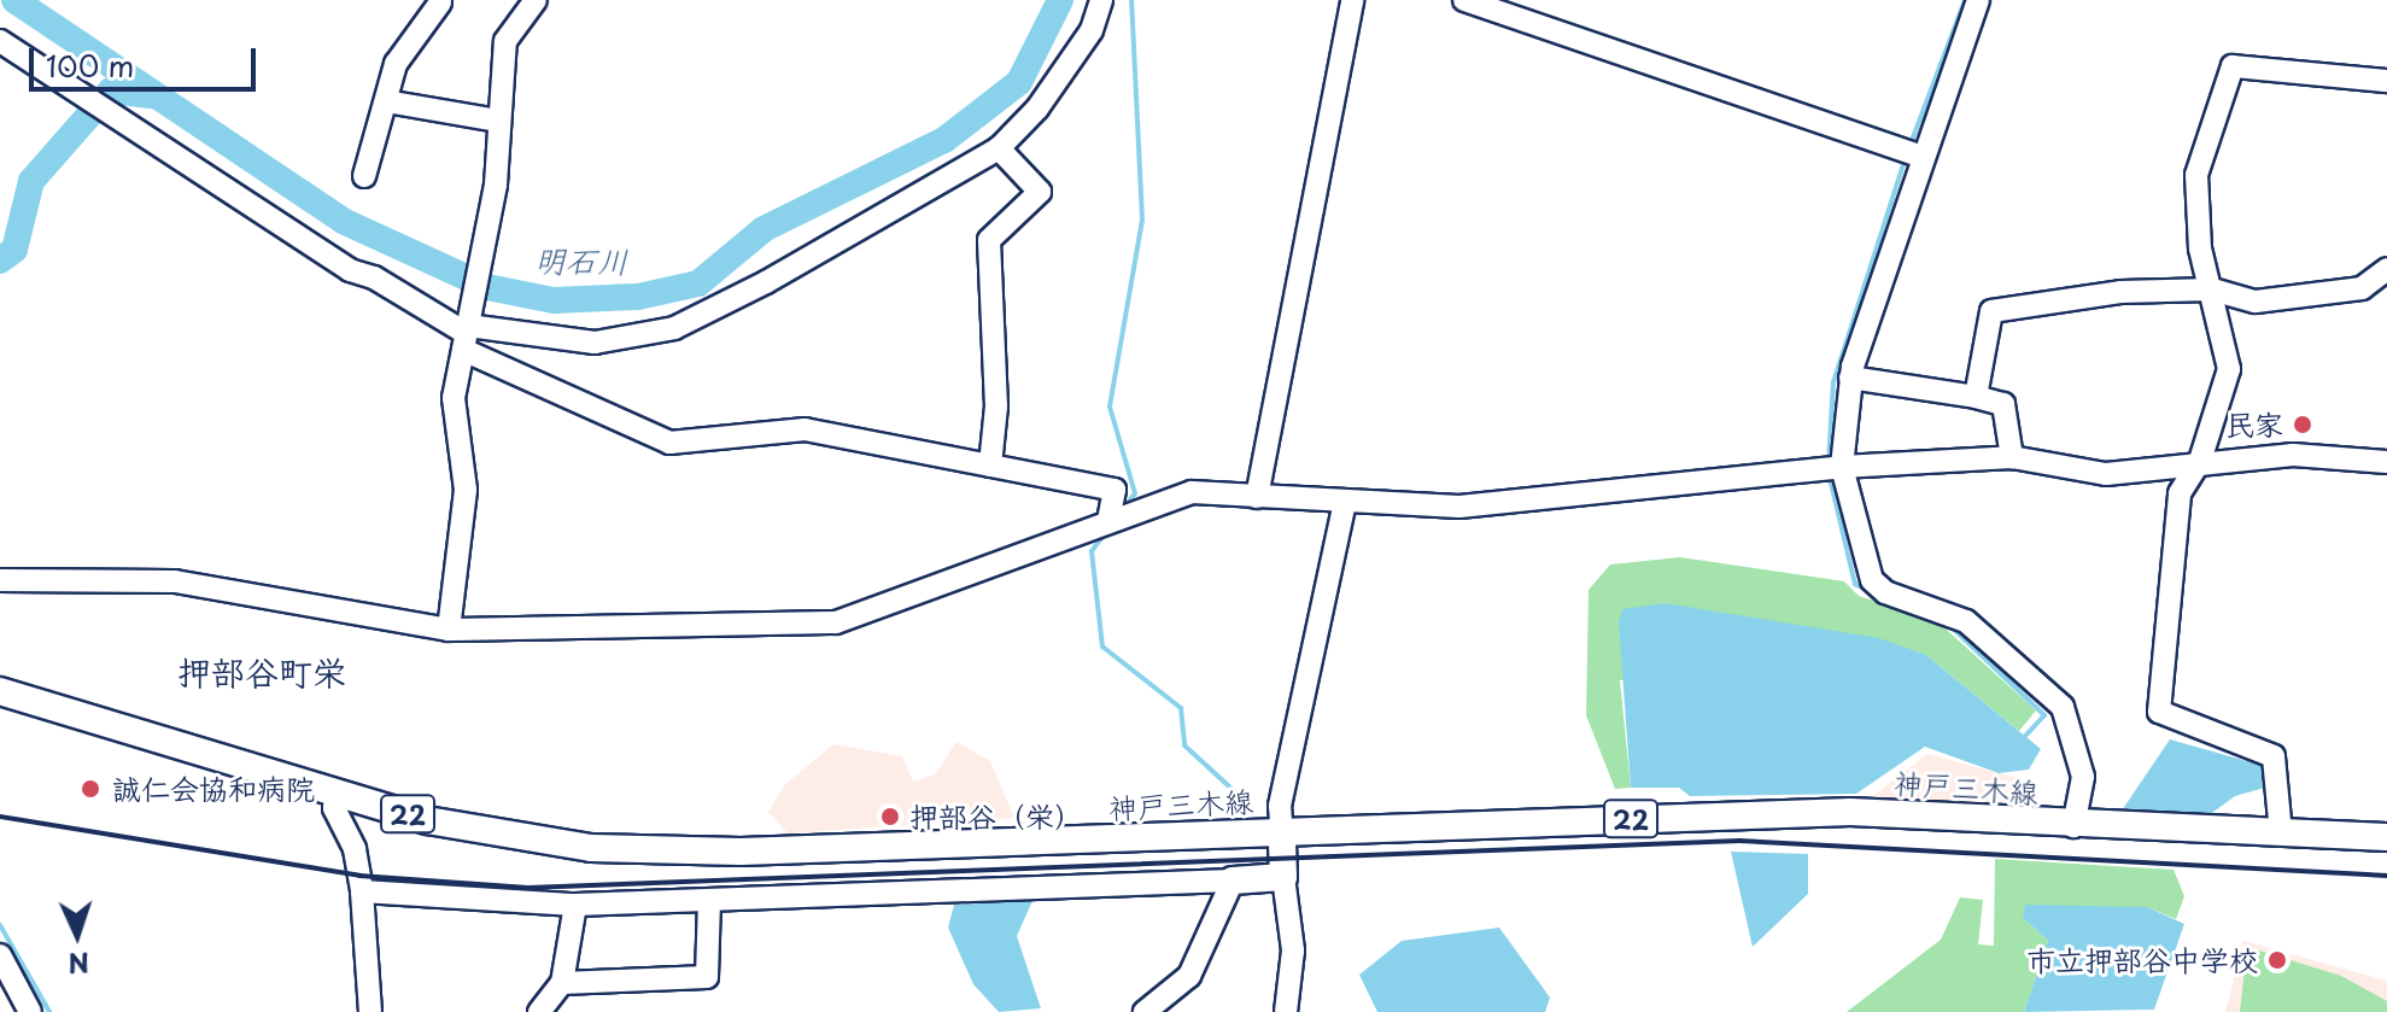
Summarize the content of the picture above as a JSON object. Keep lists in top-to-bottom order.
{
  "streets": {
    "main road": ["神戸三木線", "22"]
  },
  "districts": ["押部谷町栄"],
  "water": ["明石川"],
  "places": [
    "民家",
    "誠仁会協和病院",
    "押部谷（栄）",
    "市立押部谷中学校"
  ],
  "scale_bar": "100 m",
  "north": "bottom"
}
